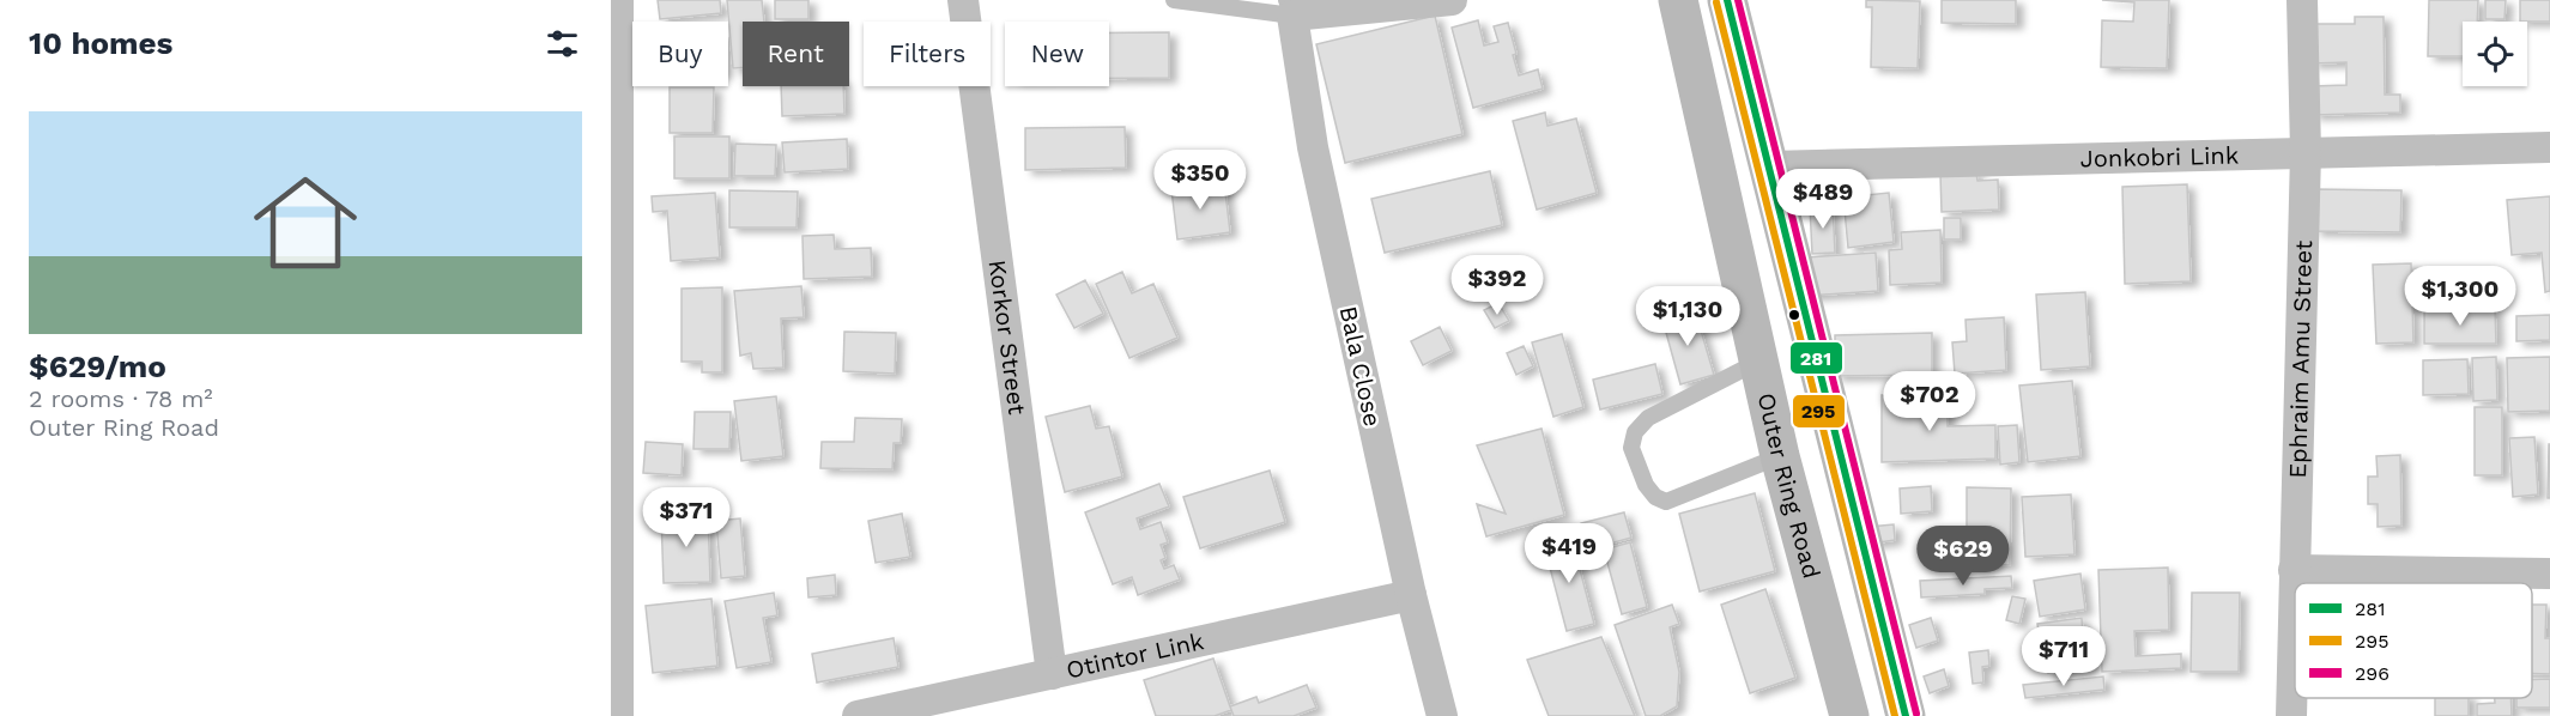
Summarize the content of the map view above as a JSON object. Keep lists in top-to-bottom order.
{
  "streets": {
    "main road": ["Outer Ring Road"],
    "street": [
      "Jonkobri Link",
      "Korkor Street",
      "Ephraim Amu Street",
      "Bala Close",
      "Otintor Link"
    ]
  },
  "crossings": [
    ["Jonkobri Link", "Ephraim Amu Street"],
    ["Korkor Street", "Otintor Link"],
    ["Bala Close", "Otintor Link"]
  ],
  "lines": ["transit line 281", "transit line 296", "transit line 295"],
  "legend": ["281", "295", "296"],
  "page": {
    "heading": "10 homes",
    "chip": [
      "Buy",
      "Rent",
      "Filters",
      "New"
    ],
    "list": [
      {
        "name": "$629/mo",
        "note": "2 rooms · 78 m² · Outer Ring Road"
      }
    ],
    "price": [
      "$350",
      "$489",
      "$392",
      "$1,300",
      "$1,130",
      "$702",
      "$371",
      "$419",
      "$629",
      "$711"
    ]
  }
}
